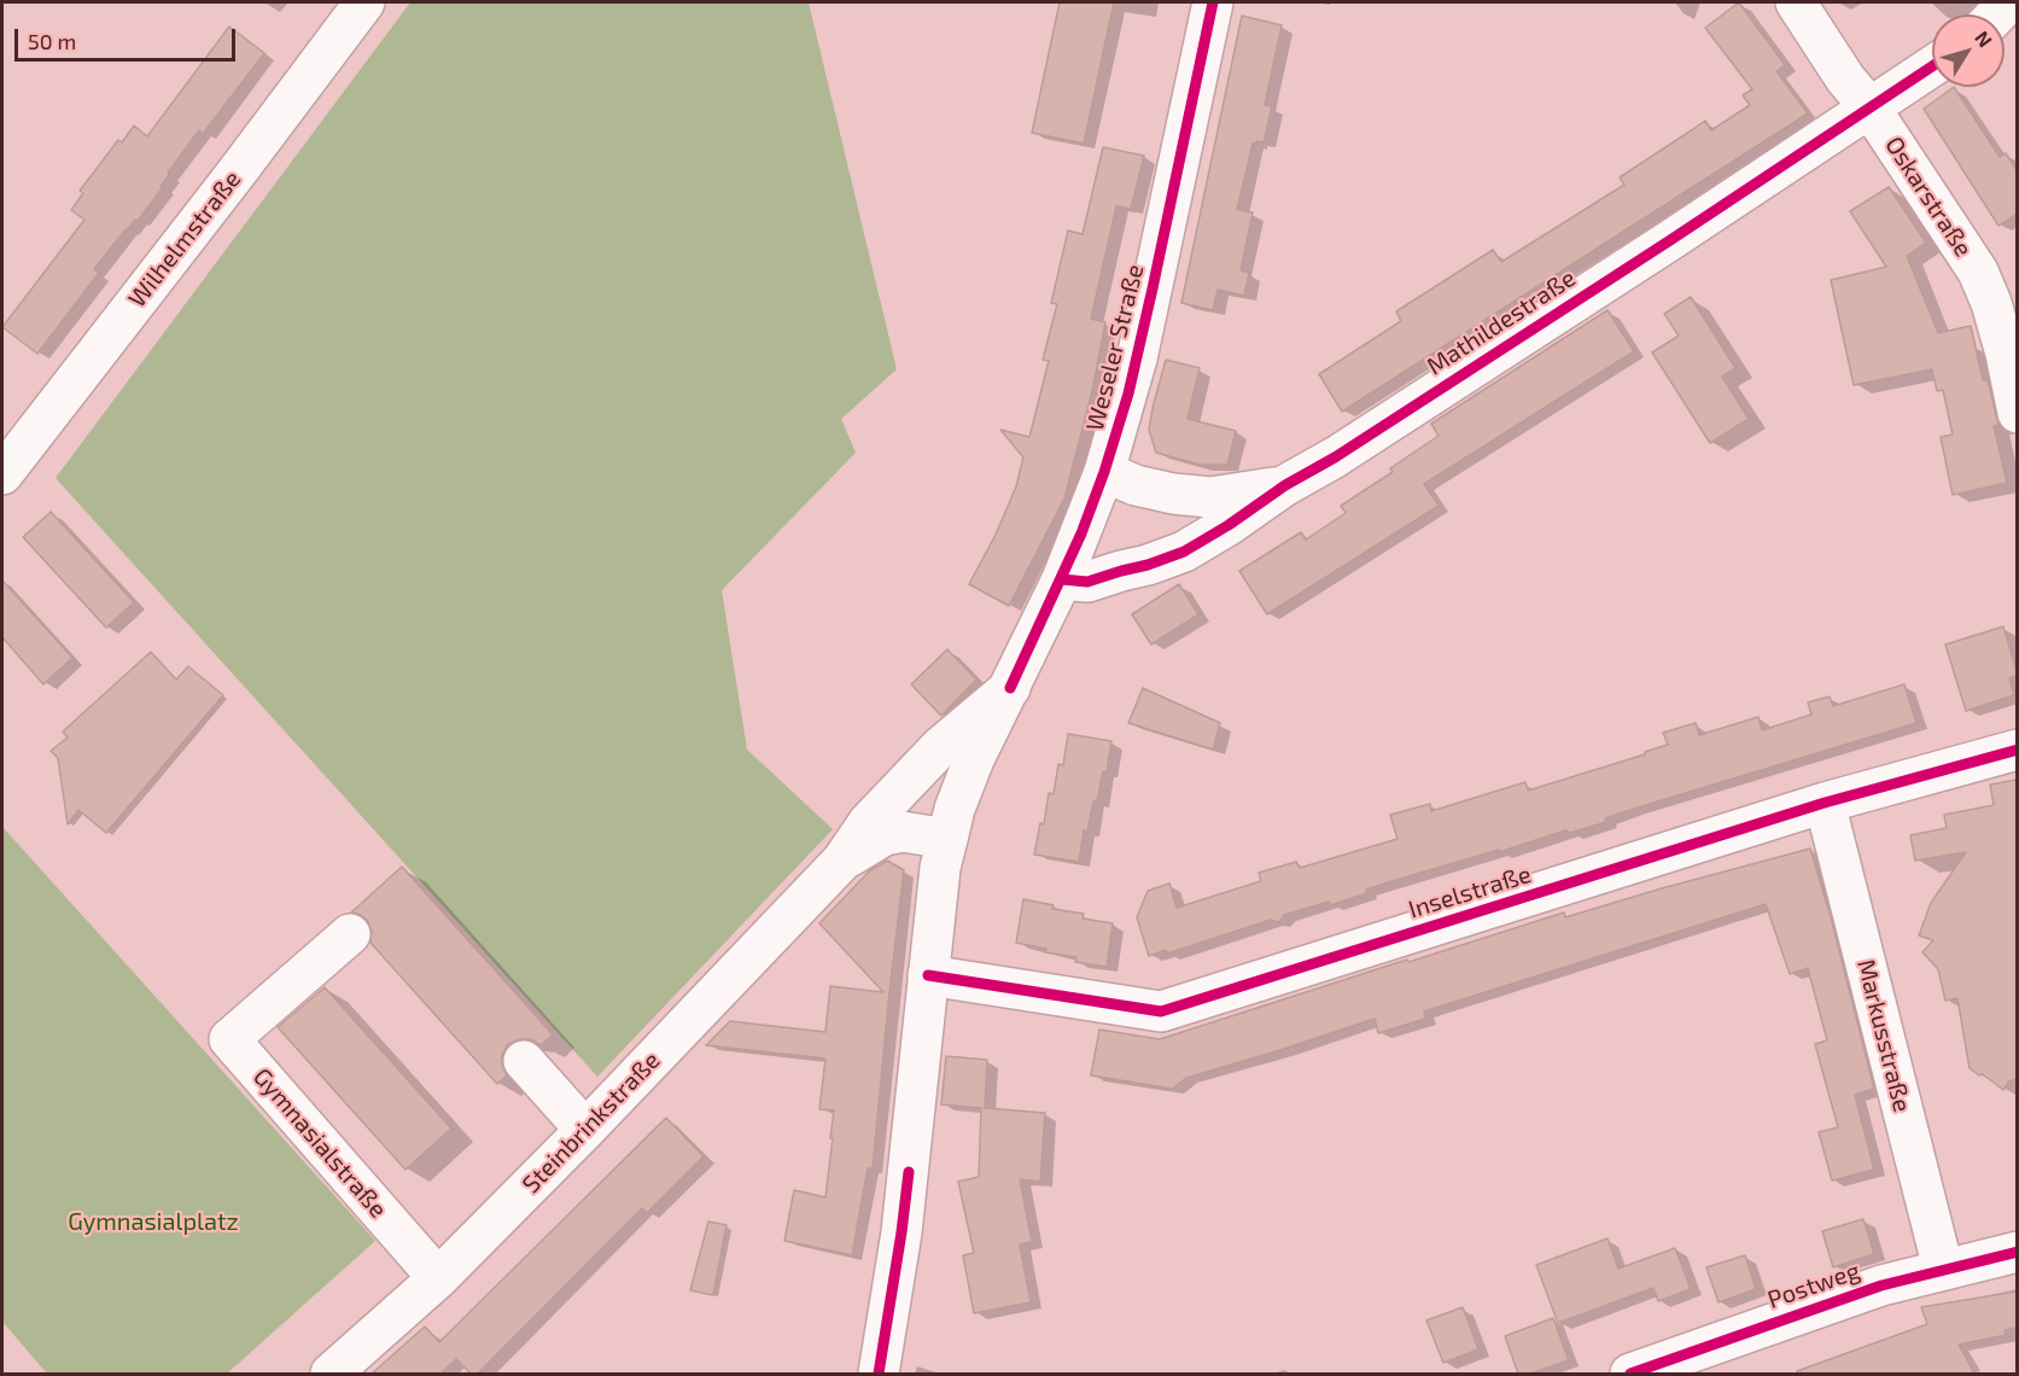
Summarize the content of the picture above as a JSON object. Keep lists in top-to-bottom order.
{
  "streets": {
    "street": [
      "Oskarstraße",
      "Wilhelmstraße",
      "Mathildestraße",
      "Weseler Straße",
      "Inselstraße",
      "Markusstraße",
      "Steinbrinkstraße",
      "Gymnasialstraße",
      "Postweg"
    ]
  },
  "crossings": [
    ["Oskarstraße", "Mathildestraße"],
    ["Mathildestraße", "Weseler Straße"],
    ["Weseler Straße", "Inselstraße"],
    ["Weseler Straße", "Steinbrinkstraße"],
    ["Inselstraße", "Markusstraße"],
    ["Markusstraße", "Postweg"],
    ["Steinbrinkstraße", "Gymnasialstraße"]
  ],
  "parks": ["Gymnasialplatz"],
  "scale_bar": "50 m",
  "north": "top right"
}
